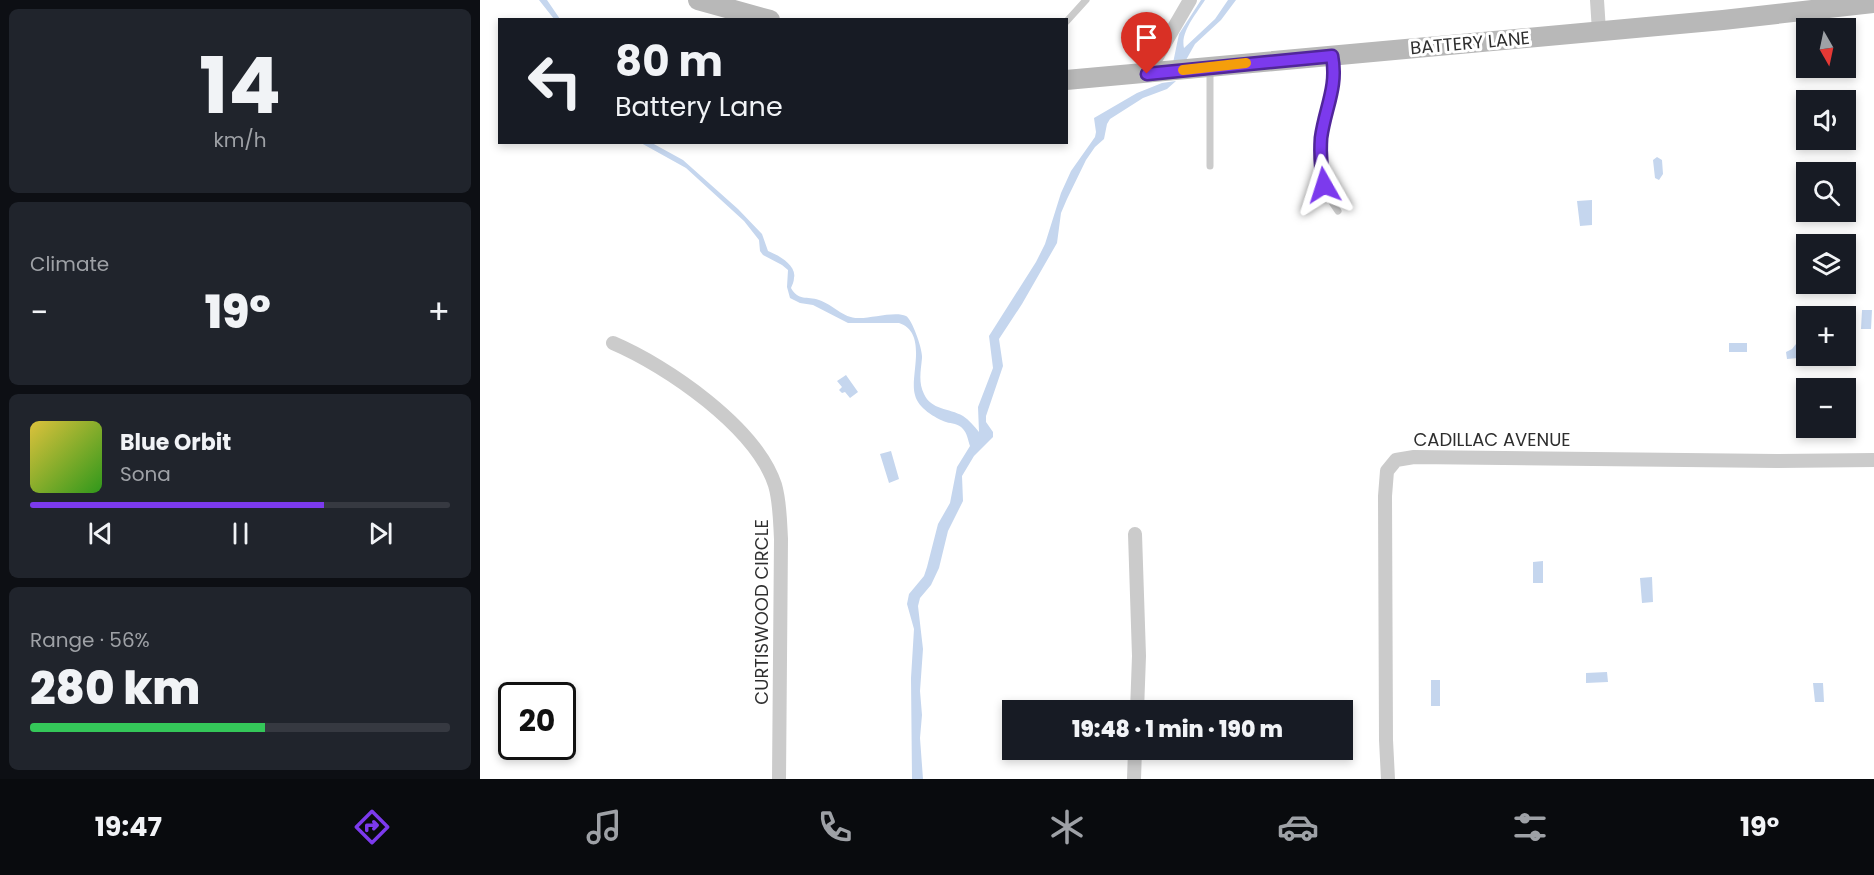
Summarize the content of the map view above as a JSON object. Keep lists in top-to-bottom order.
{
  "streets": {
    "main road": ["BATTERY LANE"],
    "street": ["CADILLAC AVENUE", "CURTISWOOD CIRCLE"]
  },
  "north": "bottom",
  "page": {
    "tile": [
      ["14", "km/h"],
      "Climate",
      ["Range · 56%", "280 km"]
    ],
    "map_buttons": ["+", "−"],
    "turn": ["80 m", "Battery Lane"],
    "heat": ["−", "19°", "+"],
    "song": ["Blue Orbit", "Sona"],
    "limit": "20",
    "trip": "19:48 · 1 min · 190 m",
    "tabs": ["19:47", "19°"]
  }
}
